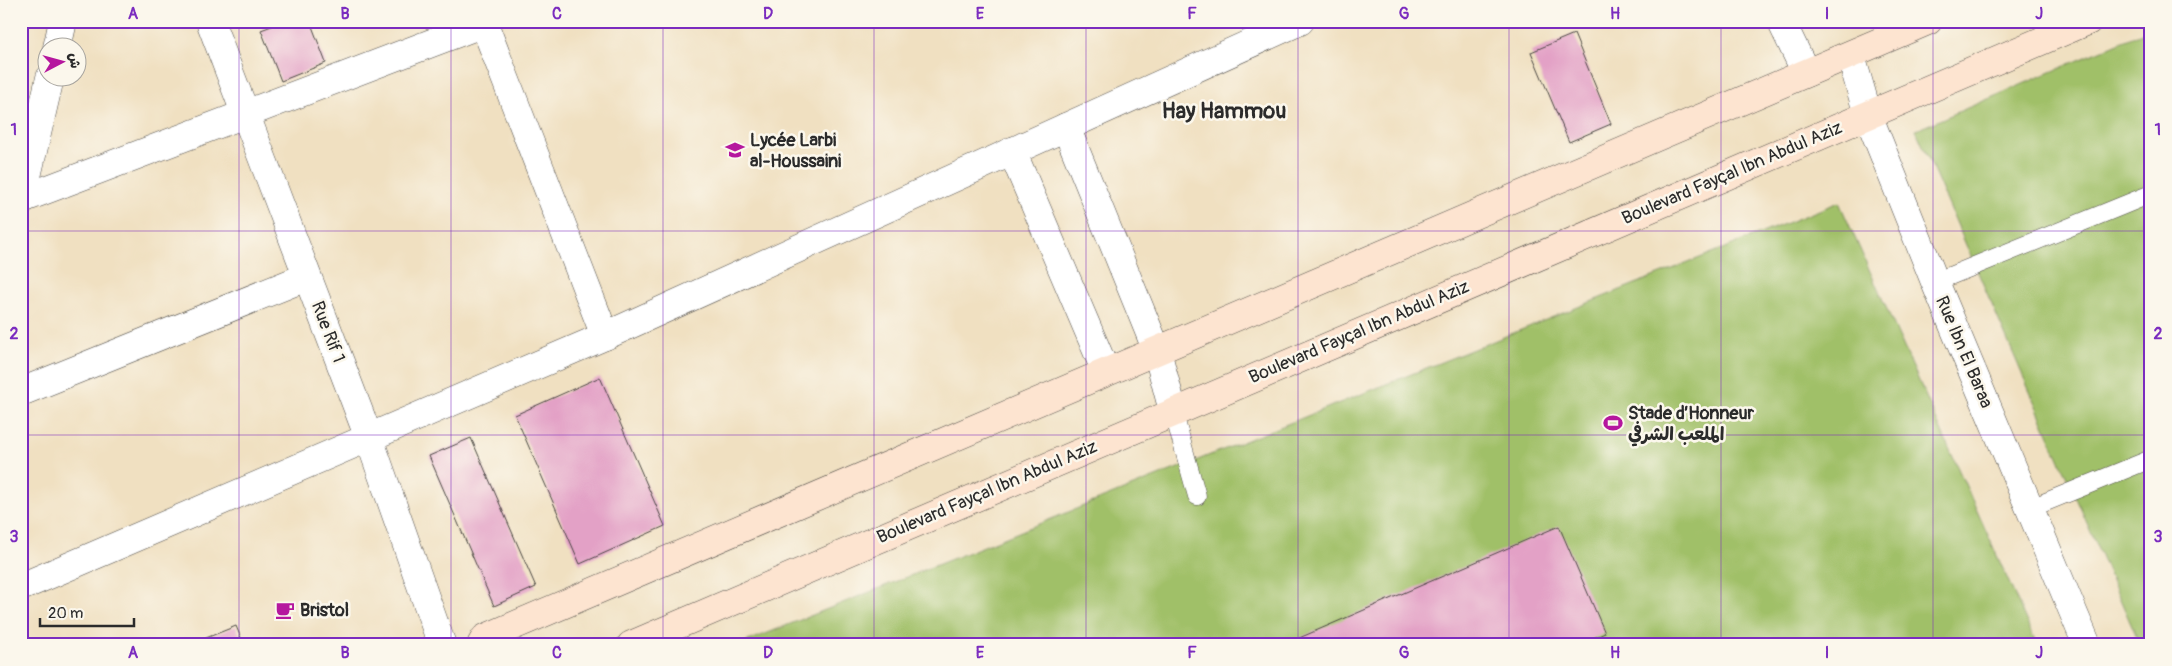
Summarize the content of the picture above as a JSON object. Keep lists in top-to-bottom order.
{
  "streets": {
    "main road": ["Boulevard Fayçal Ibn Abdul Aziz"],
    "street": ["Rue Rif 1", "Rue Ibn El Baraa"]
  },
  "crossings": [
    ["Boulevard Fayçal Ibn Abdul Aziz", "Rue Ibn El Baraa"]
  ],
  "districts": ["Hay Hammou"],
  "places": {
    "school or university": ["Lycée Larbi al-Houssaini"],
    "sports": ["Stade d’Honneur الملعب الشرفي"],
    "cafe": ["Bristol"]
  },
  "scale_bar": "20 m",
  "north": "right",
  "grid": {
    "columns": [
      "A",
      "B",
      "C",
      "D",
      "E",
      "F",
      "G",
      "H",
      "I",
      "J"
    ],
    "rows": ["1", "2", "3"]
  }
}
